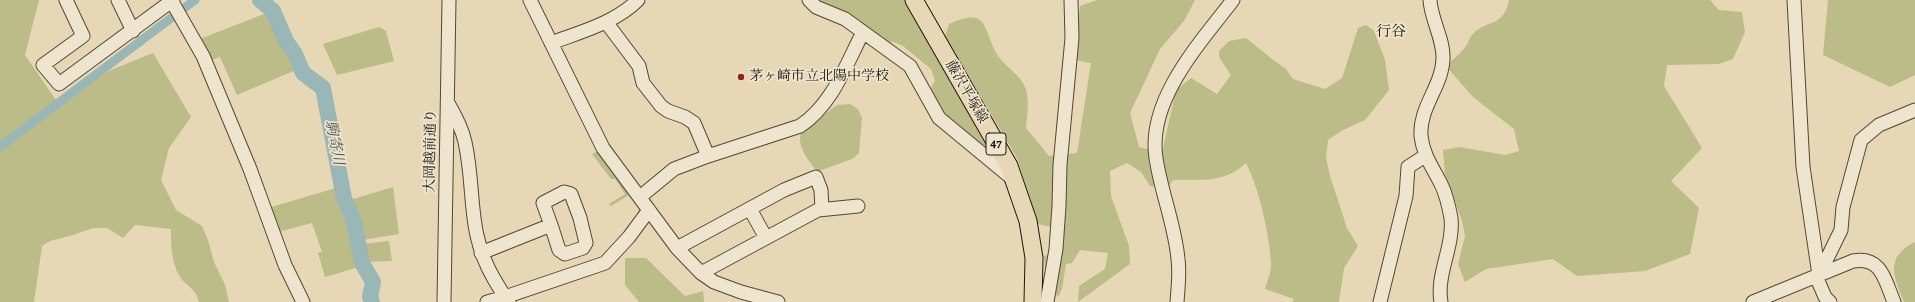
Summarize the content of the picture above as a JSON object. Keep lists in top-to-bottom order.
{
  "streets": {
    "main road": ["藤沢平塚線", "47"],
    "street": ["大岡越前通り"]
  },
  "districts": ["行谷"],
  "water": ["駒寄川"],
  "places": ["茅ヶ崎市立北陽中学校"]
}
